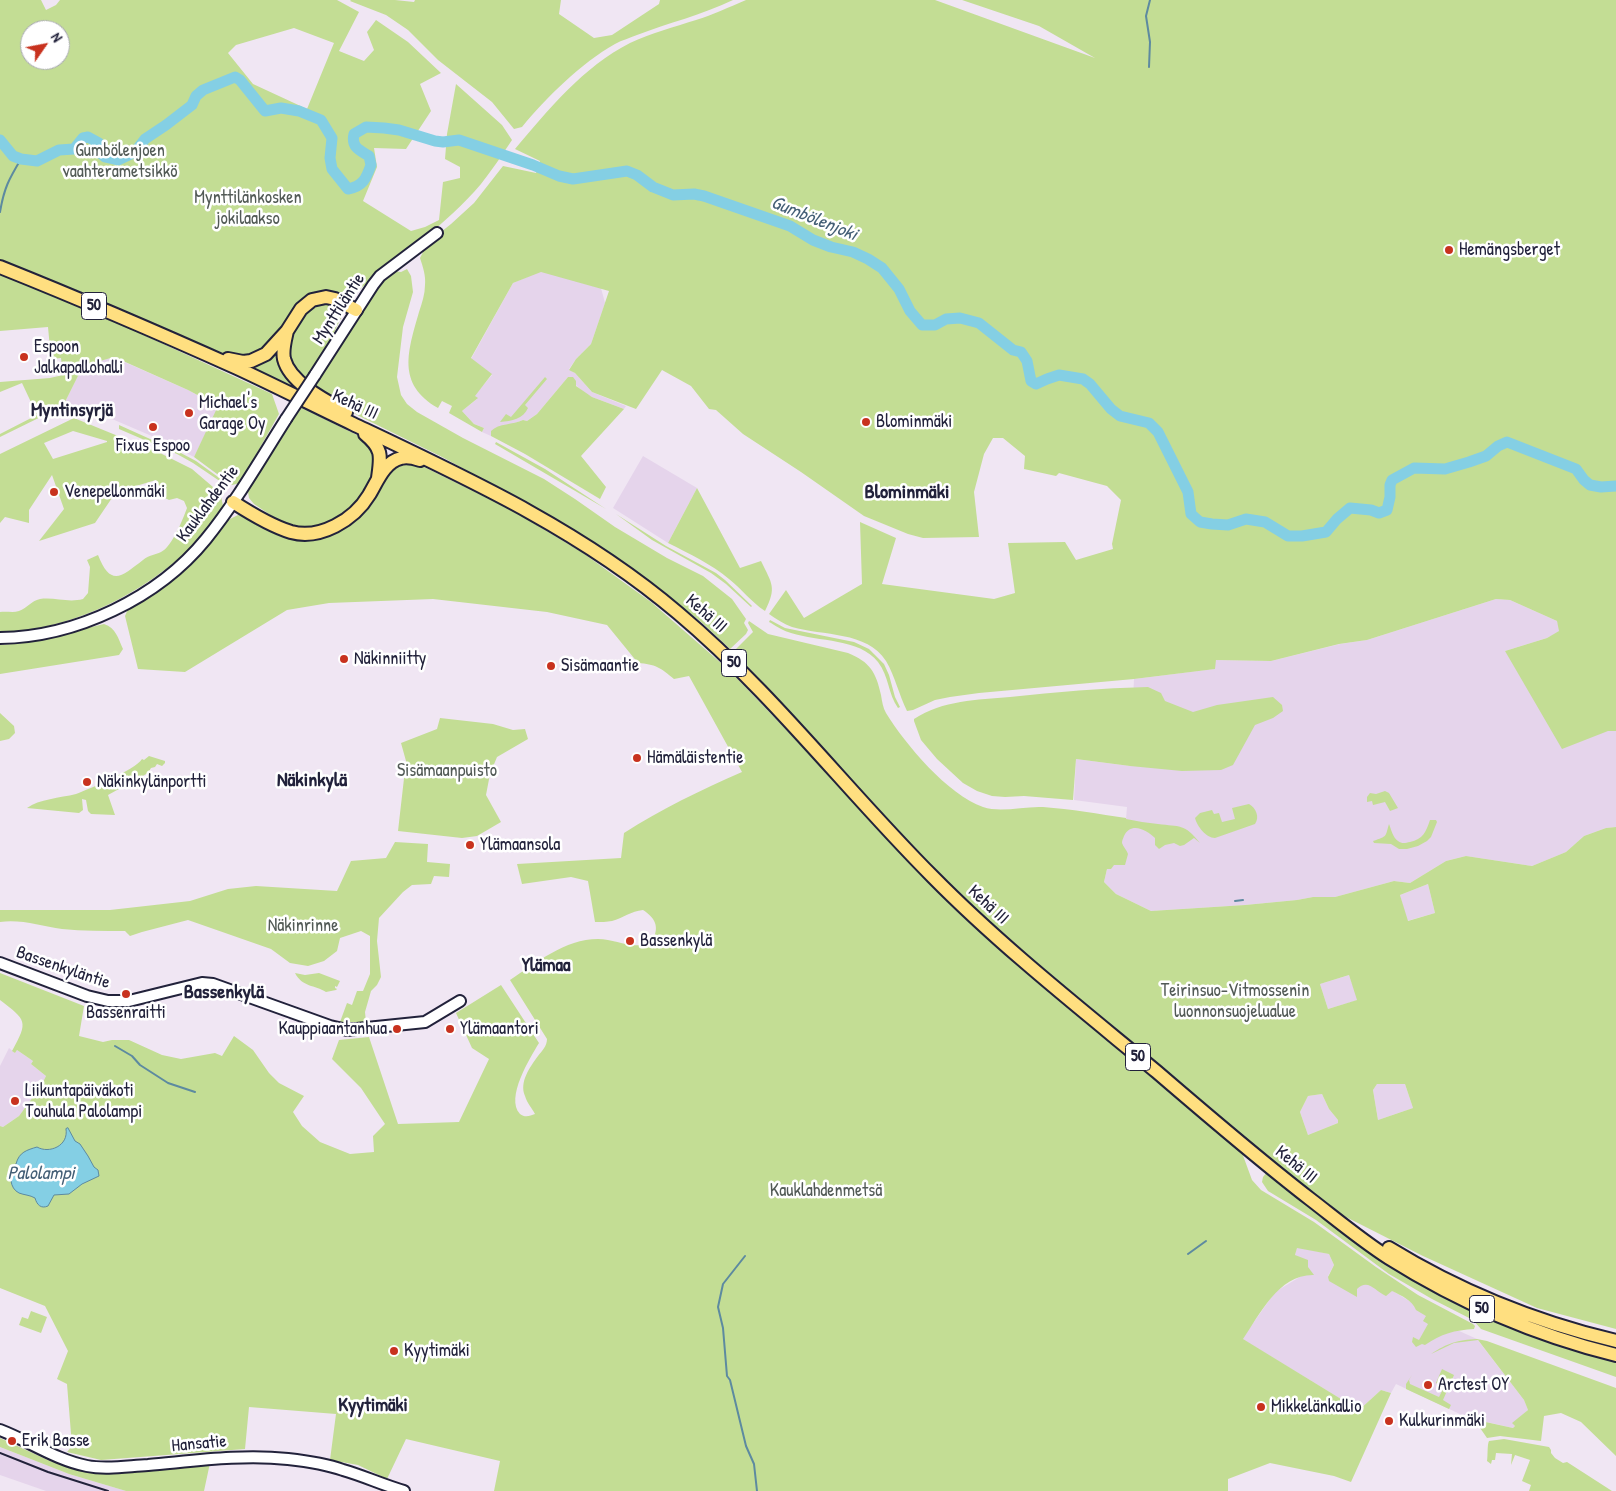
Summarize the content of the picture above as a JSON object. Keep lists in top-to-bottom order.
{
  "streets": {
    "highway": ["50", "Kehä III"],
    "street": [
      "Mynttiläntie",
      "Kauklahdentie",
      "Bassenkyläntie",
      "Hansatie"
    ]
  },
  "crossings": [
    ["Mynttiläntie", "Kauklahdentie"]
  ],
  "districts": [
    "Myntinsyrjä",
    "Blominmäki",
    "Näkinkylä",
    "Ylämaa",
    "Bassenkylä",
    "Kyytimäki"
  ],
  "water": ["Gumbölenjoki", "Palolampi"],
  "parks": [
    "Gumbölenjoen vaahterametsikkö",
    "Mynttilänkosken jokilaakso",
    "Sisämaanpuisto",
    "Näkinrinne",
    "Teirinsuo-Vitmossenin luonnonsuojelualue",
    "Kauklahdenmetsä"
  ],
  "places": [
    "Hemängsberget",
    "Espoon Jalkapallohalli",
    "Michael's Garage Oy",
    "Blominmäki",
    "Fixus Espoo",
    "Venepellonmäki",
    "Näkinniitty",
    "Sisämaantie",
    "Hämäläistentie",
    "Näkinkylänportti",
    "Ylämaansola",
    "Bassenkylä",
    "Bassenraitti",
    "Kauppiaantanhua",
    "Ylämaantori",
    "Liikuntapäiväkoti Touhula Palolampi",
    "Kyytimäki",
    "Arctest OY",
    "Mikkelänkallio",
    "Kulkurinmäki",
    "Erik Basse"
  ],
  "north": "top right"
}
